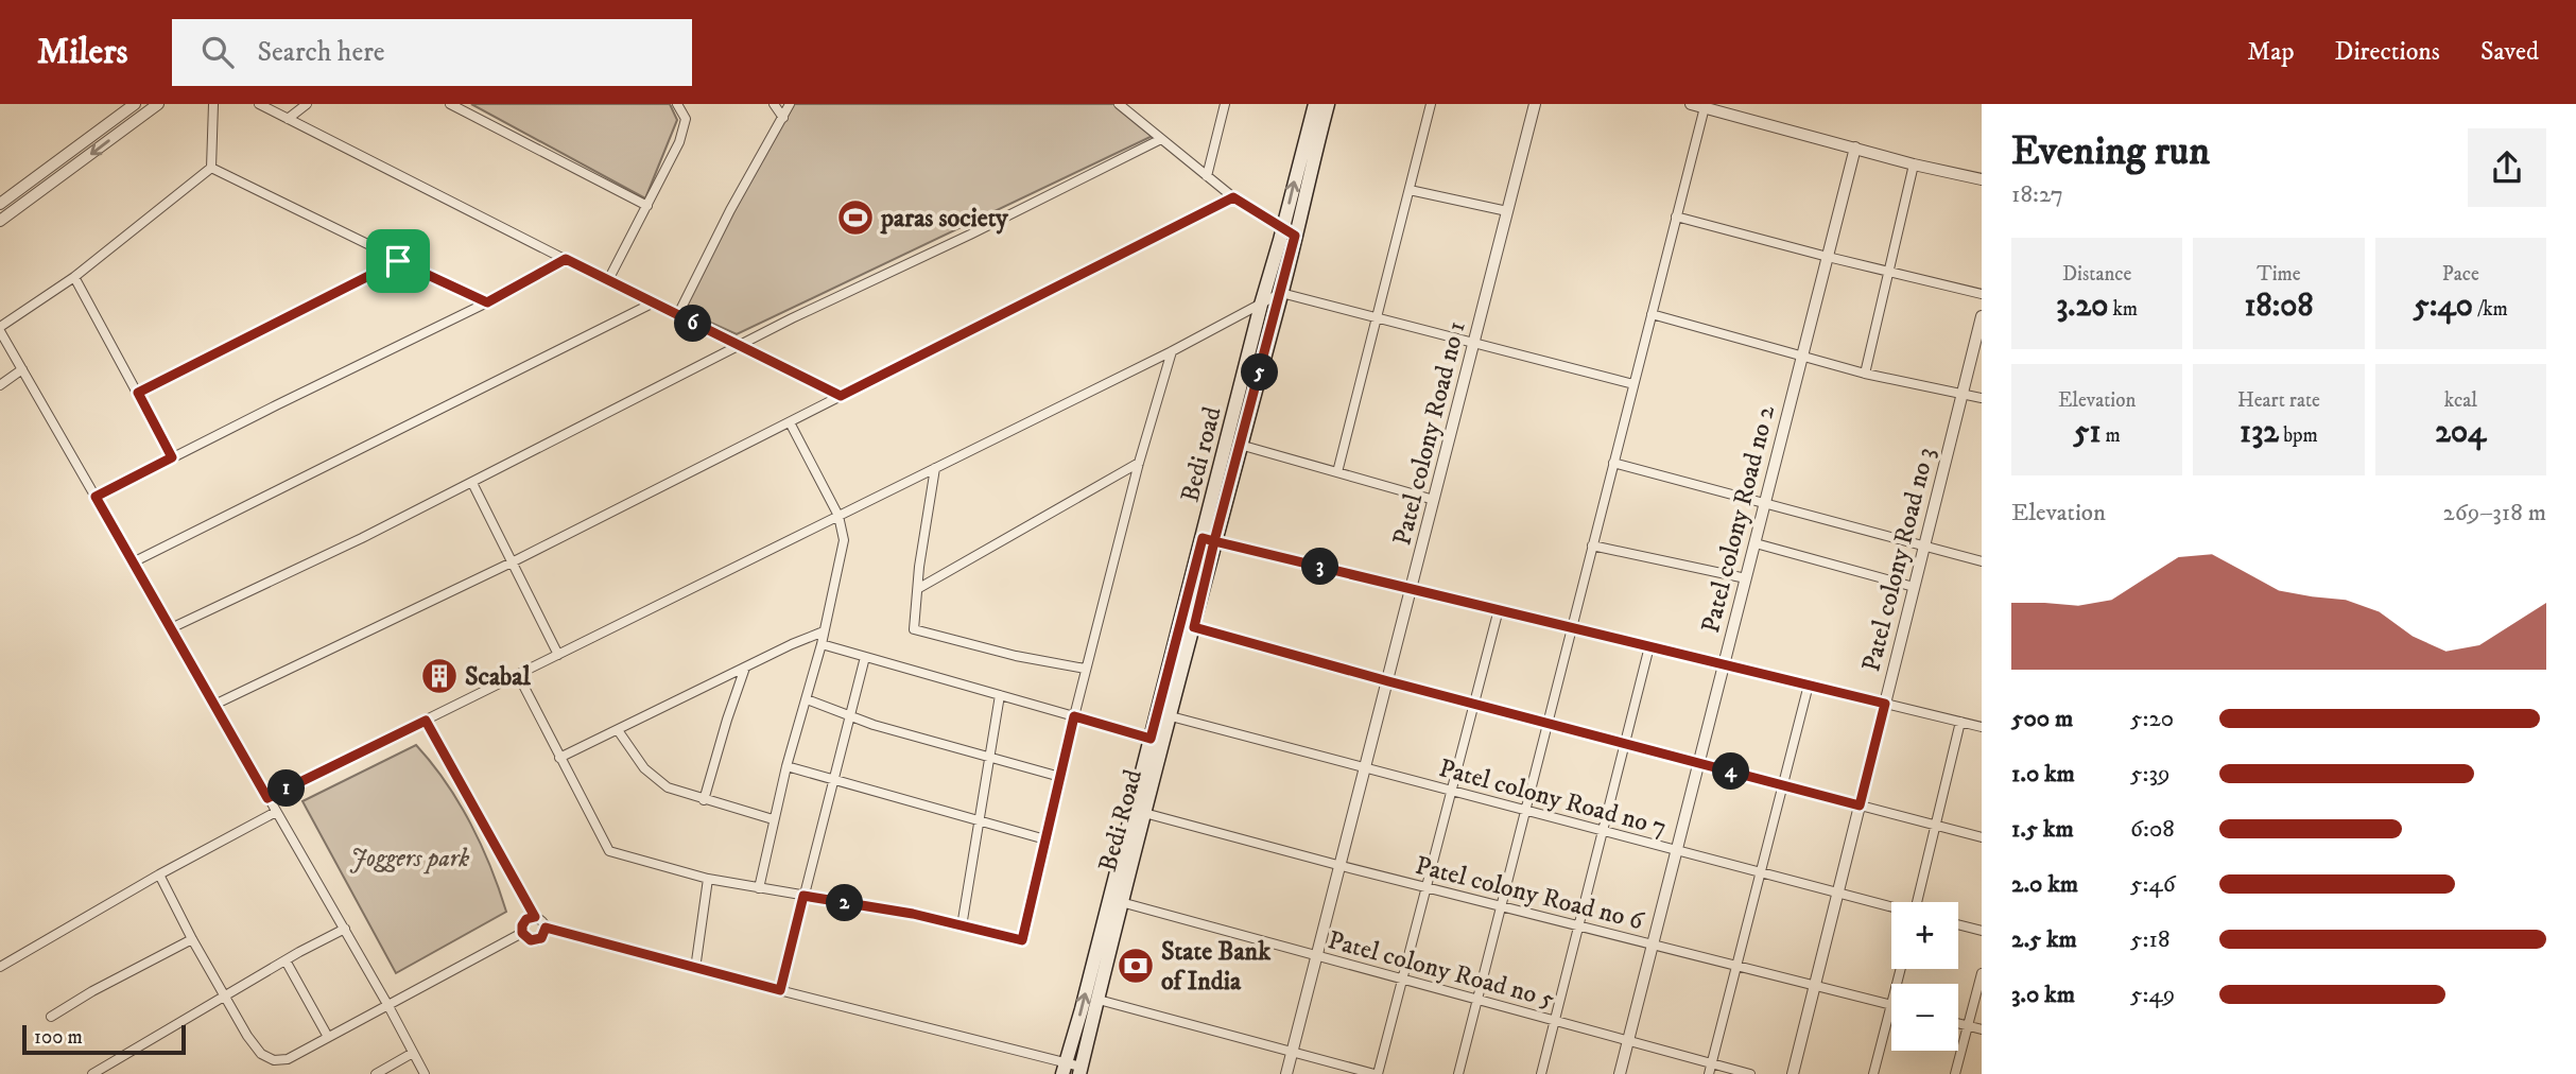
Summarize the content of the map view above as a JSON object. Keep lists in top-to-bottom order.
{
  "streets": {
    "main road": ["Bedi road", "Bedi Road"],
    "street": [
      "Patel colony Road no 1",
      "Patel colony Road no 2",
      "Patel colony Road no 3",
      "Patel colony Road no 7",
      "Patel colony Road no 6",
      "Patel colony Road no 5"
    ]
  },
  "crossings": [
    ["Patel colony Road no 1", "Patel colony Road no 7"],
    ["Patel colony Road no 1", "Patel colony Road no 6"],
    ["Patel colony Road no 1", "Patel colony Road no 5"],
    ["Bedi road", "Bedi Road"],
    ["Patel colony Road no 2", "Patel colony Road no 7"],
    ["Patel colony Road no 2", "Patel colony Road no 6"],
    ["Patel colony Road no 2", "Patel colony Road no 5"],
    ["Patel colony Road no 3", "Patel colony Road no 7"],
    ["Patel colony Road no 3", "Patel colony Road no 6"],
    ["Patel colony Road no 7", "Bedi Road"],
    ["Bedi Road", "Patel colony Road no 6"],
    ["Bedi Road", "Patel colony Road no 5"]
  ],
  "one_way": ["Bedi road"],
  "parks": ["Joggers park"],
  "places": {
    "sports": ["paras society"],
    "building": ["Scabal"],
    "bank": ["State Bank of India"]
  },
  "scale_bar": "100 m",
  "page": {
    "header": "Milers",
    "search": "Search here",
    "nav": ["Map", "Directions", "Saved"],
    "heading": ["Evening run", "18:27"],
    "stats": [
      ["Distance", "3.20 km"],
      ["Time", "18:08"],
      ["Pace", "5:40 /km"],
      ["Elevation", "51 m"],
      ["Heart rate", "132 bpm"],
      ["kcal", "204"]
    ],
    "pins": [
      "6",
      "5",
      "3",
      "4",
      "1",
      "2"
    ],
    "chart": ["Elevation", "269–318 m"],
    "list": [
      {
        "name": "500 m",
        "note": "5:20"
      },
      {
        "name": "1.0 km",
        "note": "5:39"
      },
      {
        "name": "1.5 km",
        "note": "6:08"
      },
      {
        "name": "2.0 km",
        "note": "5:46"
      },
      {
        "name": "2.5 km",
        "note": "5:18"
      },
      {
        "name": "3.0 km",
        "note": "5:49"
      }
    ],
    "map_buttons": ["+", "−"],
    "scale": "100 m"
  }
}
